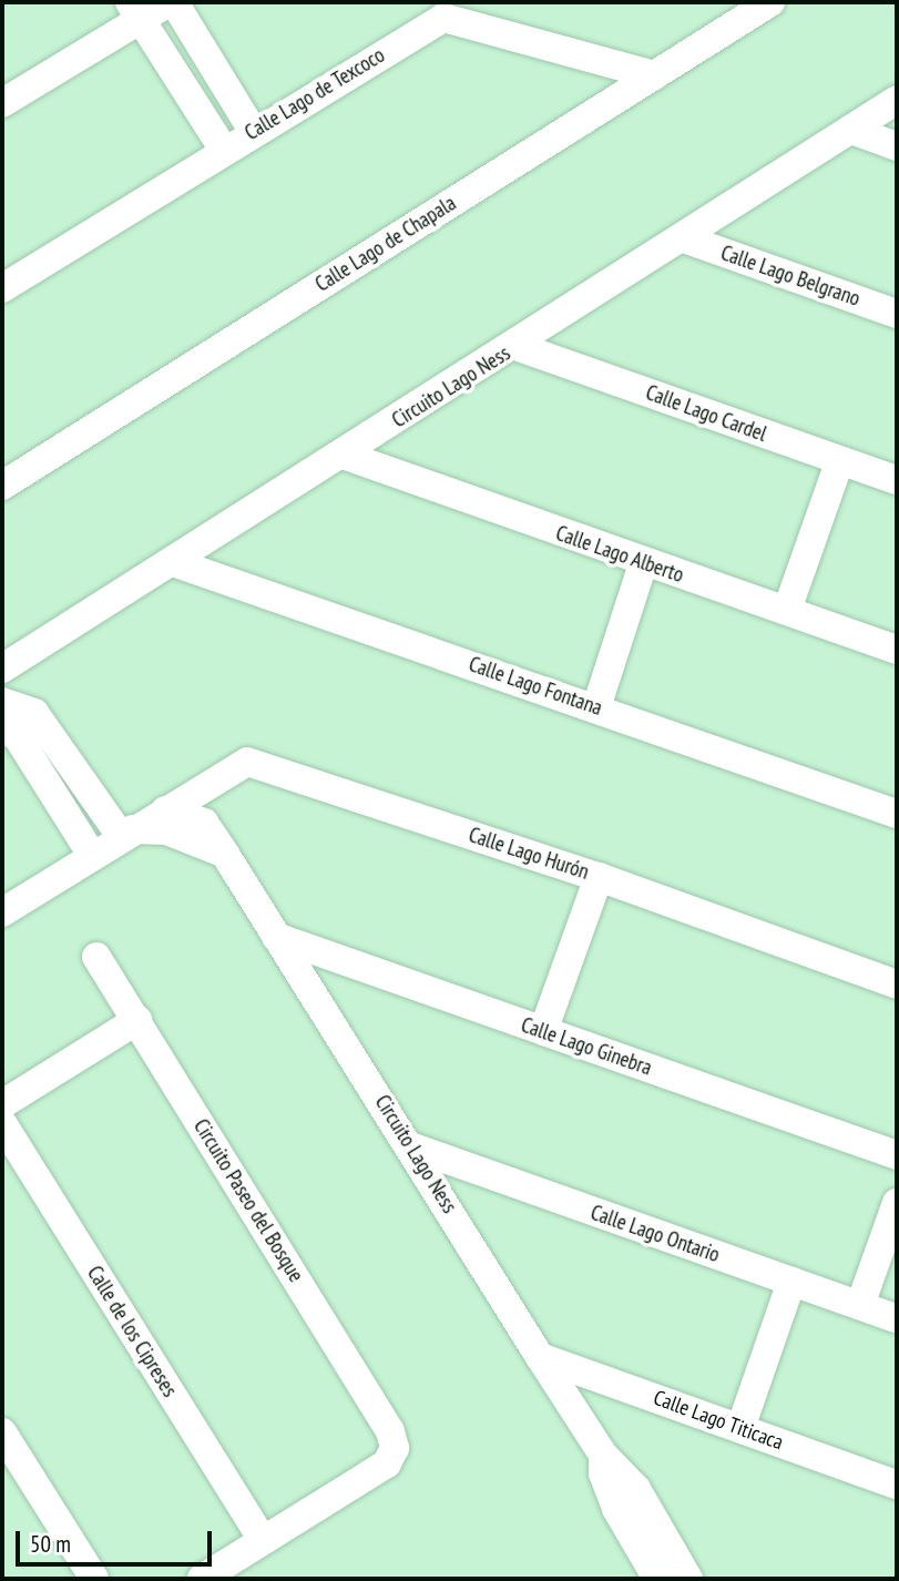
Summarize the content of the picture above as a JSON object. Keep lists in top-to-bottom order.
{
  "streets": {
    "street": [
      "Calle Lago de Texcoco",
      "Calle Lago de Chapala",
      "Calle Lago Belgrano",
      "Circuito Lago Ness",
      "Calle Lago Cardel",
      "Calle Lago Alberto",
      "Calle Lago Fontana",
      "Calle Lago Hurón",
      "Calle Lago Ginebra",
      "Circuito Paseo del Bosque",
      "Calle Lago Ontario",
      "Calle de los Cipreses",
      "Calle Lago Titicaca"
    ]
  },
  "crossings": [
    ["Calle Lago de Texcoco", "Calle Lago de Chapala"],
    ["Calle Lago Belgrano", "Circuito Lago Ness"],
    ["Circuito Lago Ness", "Calle Lago Cardel"],
    ["Circuito Lago Ness", "Calle Lago Alberto"],
    ["Circuito Lago Ness", "Calle Lago Fontana"],
    ["Circuito Lago Ness", "Calle Lago Hurón"],
    ["Circuito Lago Ness", "Calle Lago Ginebra"],
    ["Circuito Lago Ness", "Calle Lago Ontario"],
    ["Circuito Lago Ness", "Calle Lago Titicaca"],
    ["Circuito Paseo del Bosque", "Calle de los Cipreses"]
  ],
  "scale_bar": "50 m"
}
